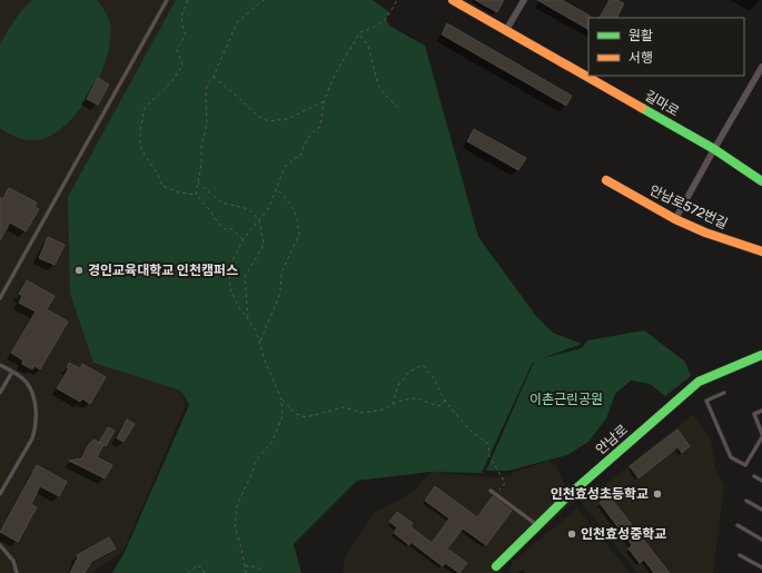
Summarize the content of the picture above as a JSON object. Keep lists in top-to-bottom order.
{
  "streets": {
    "street": ["길마로", "안남로572번길", "안남로"]
  },
  "parks": ["이촌근린공원"],
  "places": ["경인교육대학교 인천캠퍼스", "인천효성초등학교", "인천효성중학교"],
  "legend": ["원활", "서행"]
}
